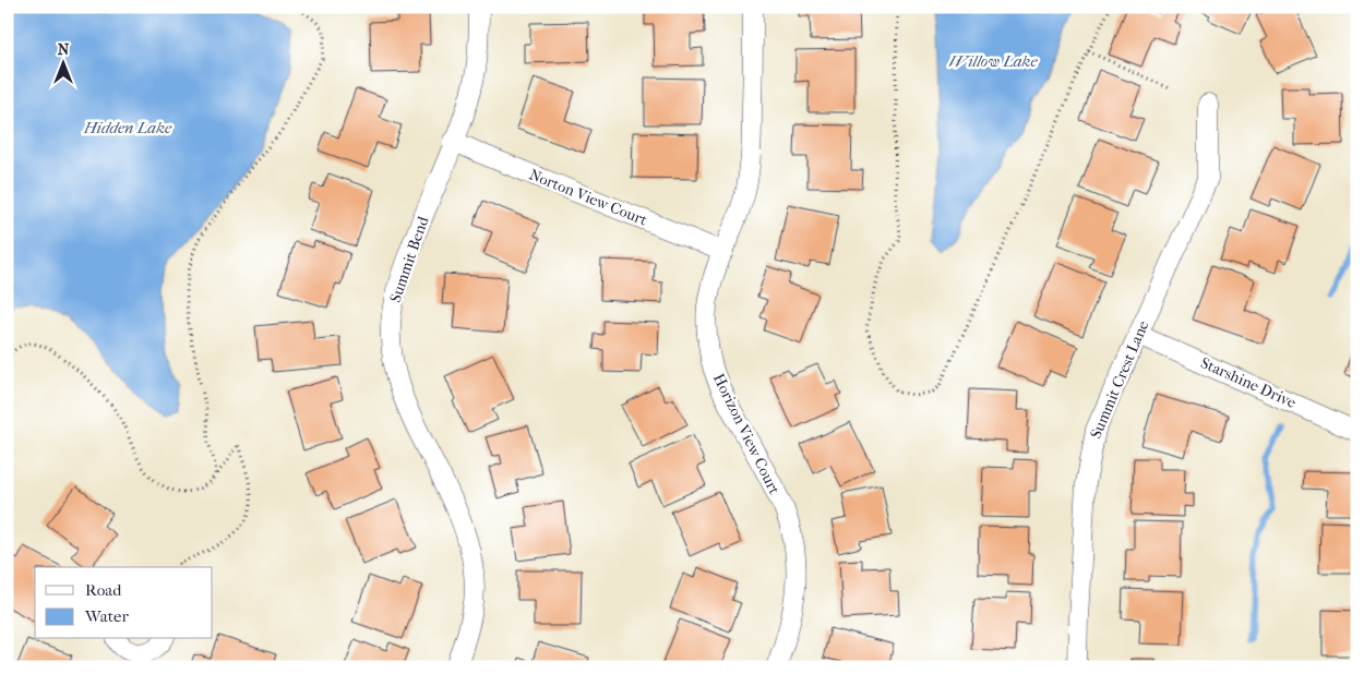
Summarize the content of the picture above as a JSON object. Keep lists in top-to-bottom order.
{
  "streets": {
    "street": [
      "Norton View Court",
      "Summit Bend",
      "Summit Crest Lane",
      "Starshine Drive",
      "Horizon View Court"
    ]
  },
  "crossings": [
    ["Norton View Court", "Summit Bend"],
    ["Norton View Court", "Horizon View Court"],
    ["Summit Crest Lane", "Starshine Drive"]
  ],
  "water": ["Willow Lake", "Hidden Lake"],
  "legend": ["Road", "Water"],
  "north": "top"
}
